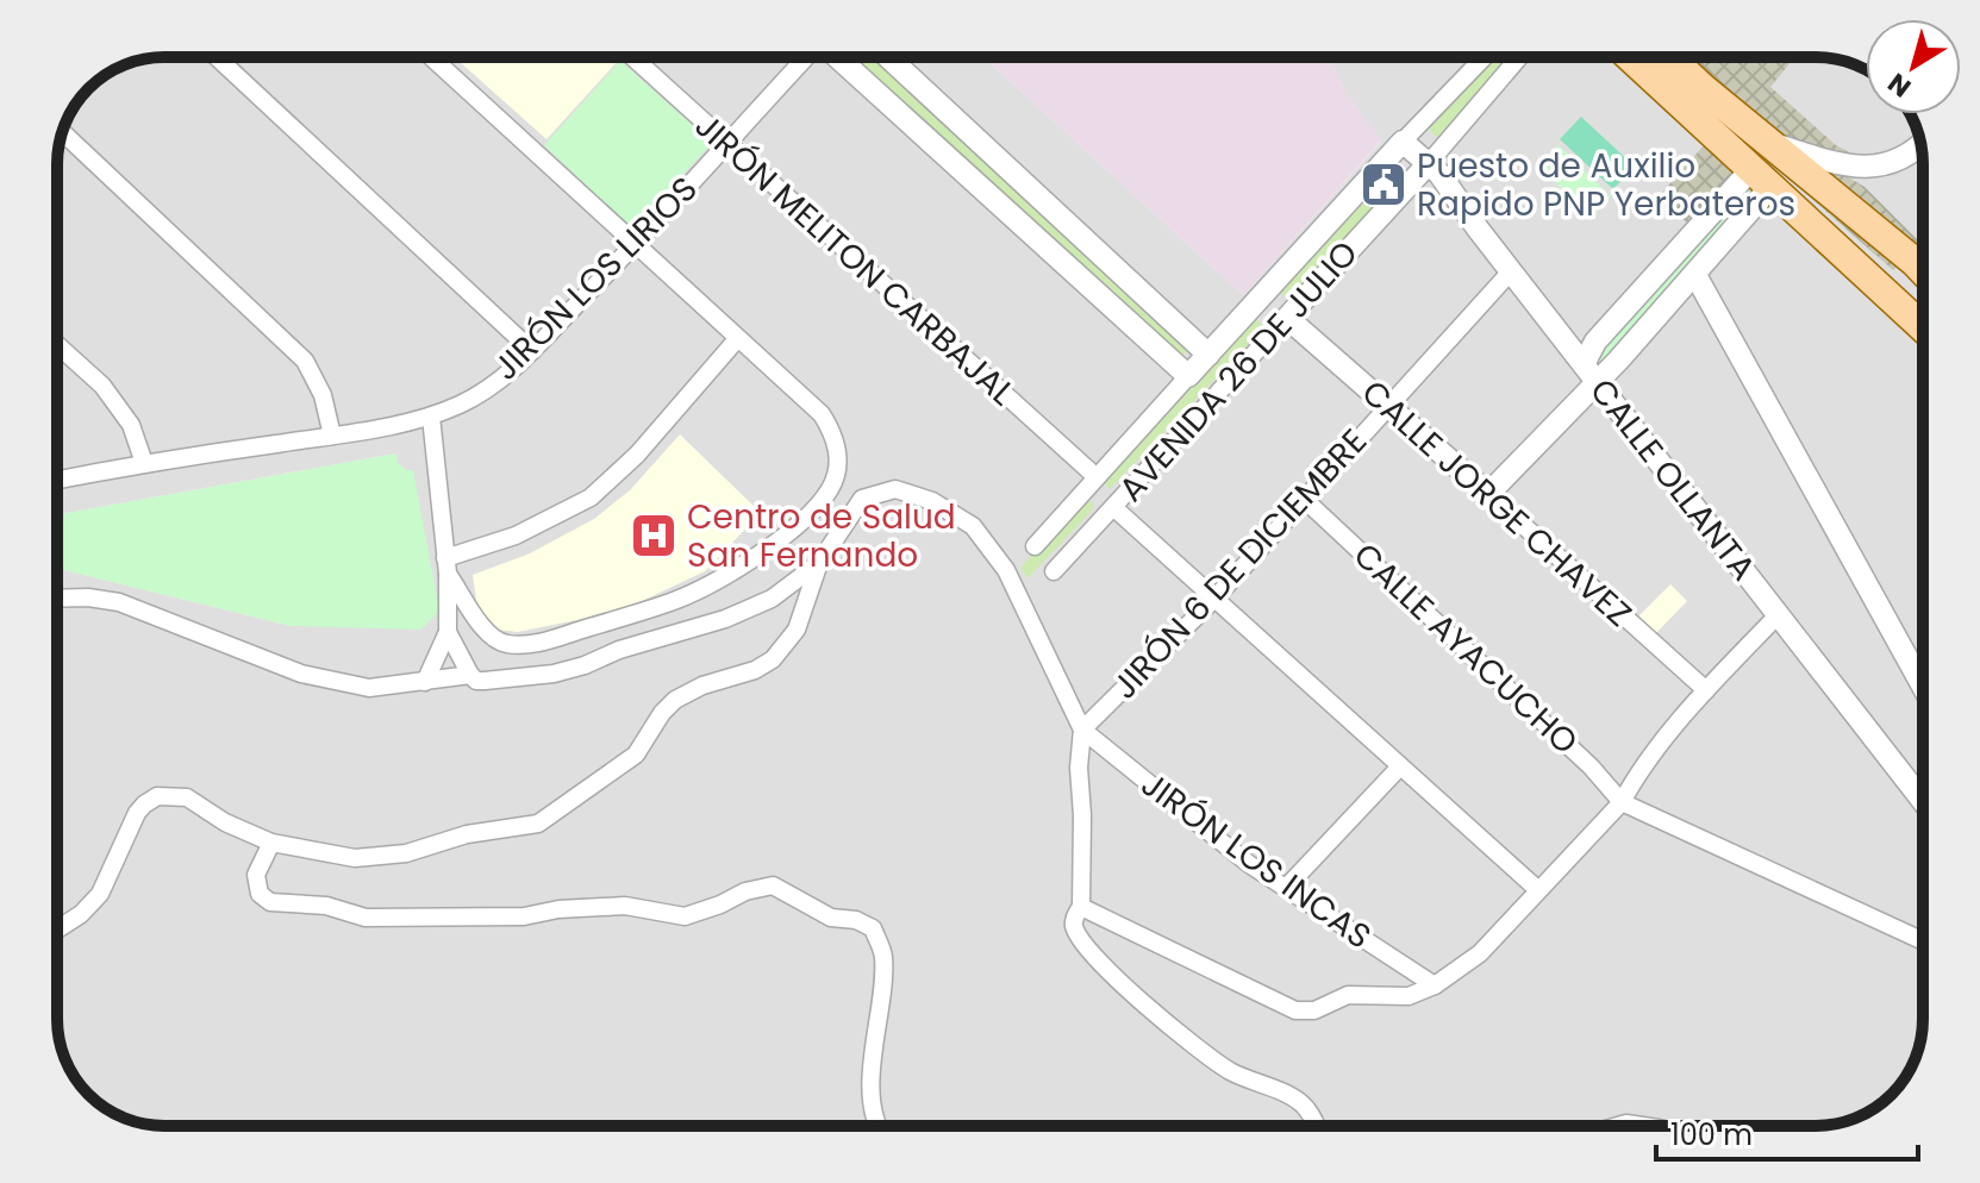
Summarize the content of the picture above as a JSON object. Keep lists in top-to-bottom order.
{
  "streets": {
    "street": [
      "JIRÓN MELITON CARBAJAL",
      "JIRÓN LOS LIRIOS",
      "AVENIDA 26 DE JULIO",
      "CALLE OLLANTA",
      "CALLE JORGE CHAVEZ",
      "JIRÓN 6 DE DICIEMBRE",
      "CALLE AYACUCHO",
      "JIRÓN LOS INCAS"
    ]
  },
  "crossings": [
    ["JIRÓN MELITON CARBAJAL", "JIRÓN LOS LIRIOS"],
    ["JIRÓN MELITON CARBAJAL", "AVENIDA 26 DE JULIO"],
    ["AVENIDA 26 DE JULIO", "CALLE OLLANTA"],
    ["AVENIDA 26 DE JULIO", "CALLE JORGE CHAVEZ"],
    ["CALLE OLLANTA", "JIRÓN 6 DE DICIEMBRE"],
    ["CALLE JORGE CHAVEZ", "JIRÓN 6 DE DICIEMBRE"],
    ["JIRÓN 6 DE DICIEMBRE", "CALLE AYACUCHO"],
    ["JIRÓN 6 DE DICIEMBRE", "JIRÓN LOS INCAS"]
  ],
  "places": {
    "public building": ["Puesto de Auxilio Rapido PNP Yerbateros"],
    "hospital": ["Centro de Salud San Fernando"]
  },
  "scale_bar": "100 m",
  "north": "bottom left"
}
